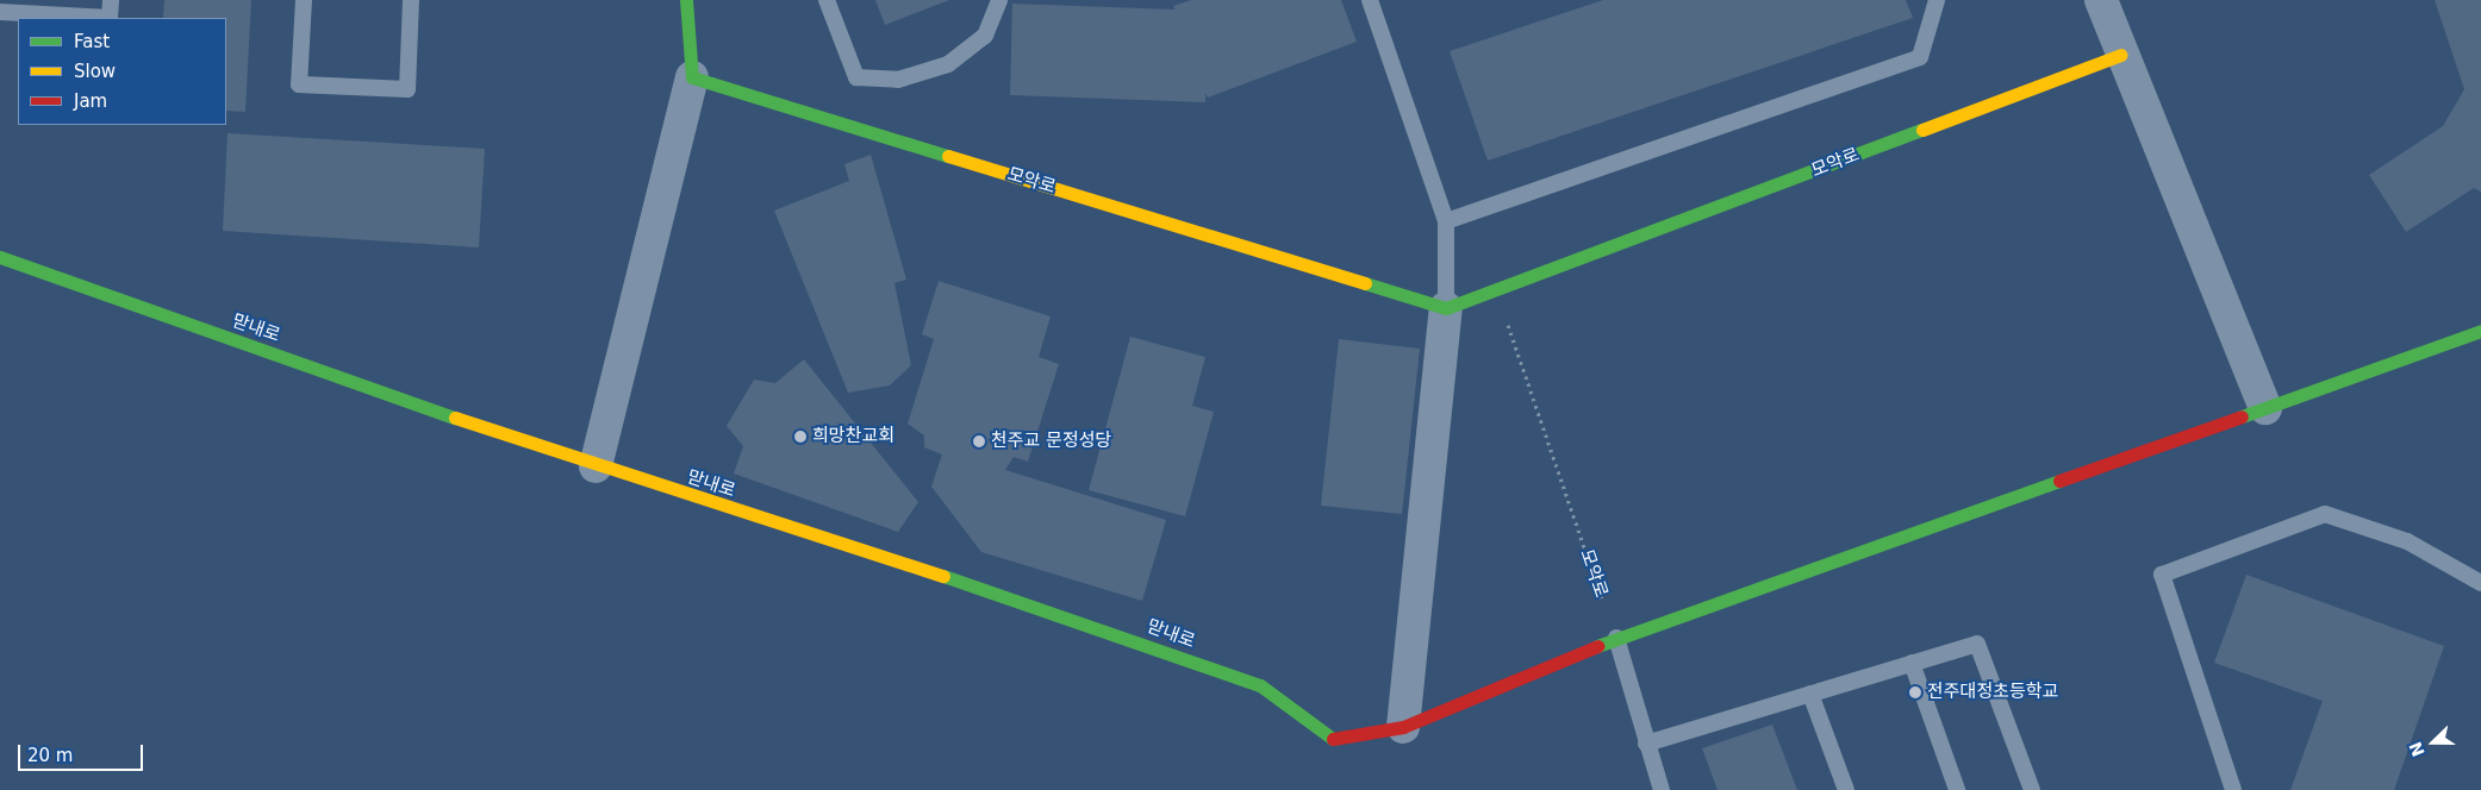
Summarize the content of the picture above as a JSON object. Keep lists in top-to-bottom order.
{
  "streets": {
    "street": ["모악로", "맏내로"]
  },
  "crossings": [
    ["모악로", "맏내로"]
  ],
  "places": ["희망찬교회", "천주교 문정성당", "전주대정초등학교"],
  "legend": ["Fast", "Slow", "Jam"],
  "scale_bar": "20 m",
  "north": "left"
}
